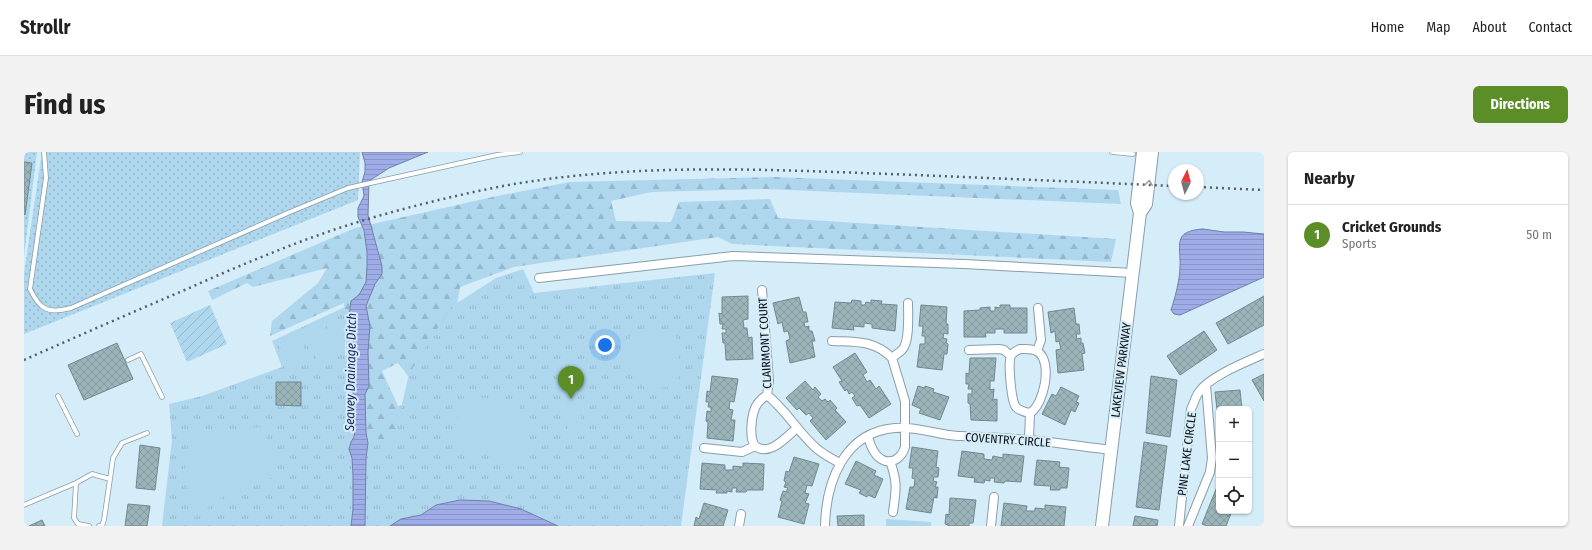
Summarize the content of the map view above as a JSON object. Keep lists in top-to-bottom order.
{
  "streets": {
    "street": [
      "CLAIRMONT COURT",
      "LAKEVIEW PARKWAY",
      "COVENTRY CIRCLE",
      "PINE LAKE CIRCLE"
    ]
  },
  "crossings": [
    ["CLAIRMONT COURT", "COVENTRY CIRCLE"],
    ["LAKEVIEW PARKWAY", "COVENTRY CIRCLE"]
  ],
  "water": ["Seavey Drainage Ditch"],
  "north": "top",
  "page": {
    "header": "Strollr",
    "nav": [
      "Home",
      "Map",
      "About",
      "Contact"
    ],
    "buttons": "Directions",
    "title": "Find us",
    "heading": "Nearby",
    "list": [
      {
        "mark": "1",
        "name": "Cricket Grounds",
        "note": "Sports",
        "value": "50 m"
      }
    ],
    "pins": "1",
    "map_buttons": ["+", "−"]
  }
}
